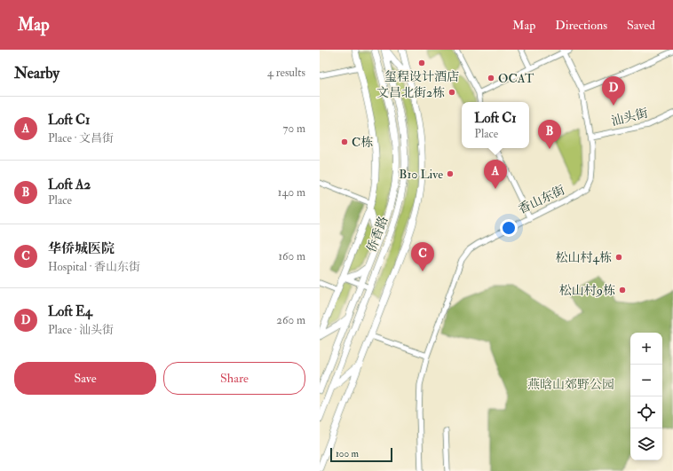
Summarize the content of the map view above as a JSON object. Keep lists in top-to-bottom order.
{
  "streets": {
    "main road": ["侨香路"],
    "street": ["汕头街", "香山东街"]
  },
  "crossings": [
    ["汕头街", "香山东街"]
  ],
  "parks": ["燕晗山郊野公园"],
  "places": [
    "玺程设计酒店",
    "OCAT",
    "文昌北街2栋",
    "C栋",
    "B10 Live",
    "松山村4栋",
    "松山村9栋"
  ],
  "scale_bar": "100 m",
  "page": {
    "header": "Map",
    "nav": ["Map", "Directions", "Saved"],
    "heading": ["Nearby", "4 results"],
    "pins": [
      "D",
      "B",
      "A",
      "C"
    ],
    "list": [
      {
        "mark": "A",
        "name": "Loft C1",
        "note": "Place · 文昌街",
        "value": "70 m"
      },
      {
        "mark": "B",
        "name": "Loft A2",
        "note": "Place",
        "value": "140 m"
      },
      {
        "mark": "C",
        "name": "华侨城医院",
        "note": "Hospital · 香山东街",
        "value": "160 m"
      },
      {
        "mark": "D",
        "name": "Loft E4",
        "note": "Place · 汕头街",
        "value": "260 m"
      }
    ],
    "popup": ["Loft C1", "Place"],
    "map_buttons": ["+", "−"],
    "buttons": ["Save", "Share"],
    "scale": "100 m"
  }
}
